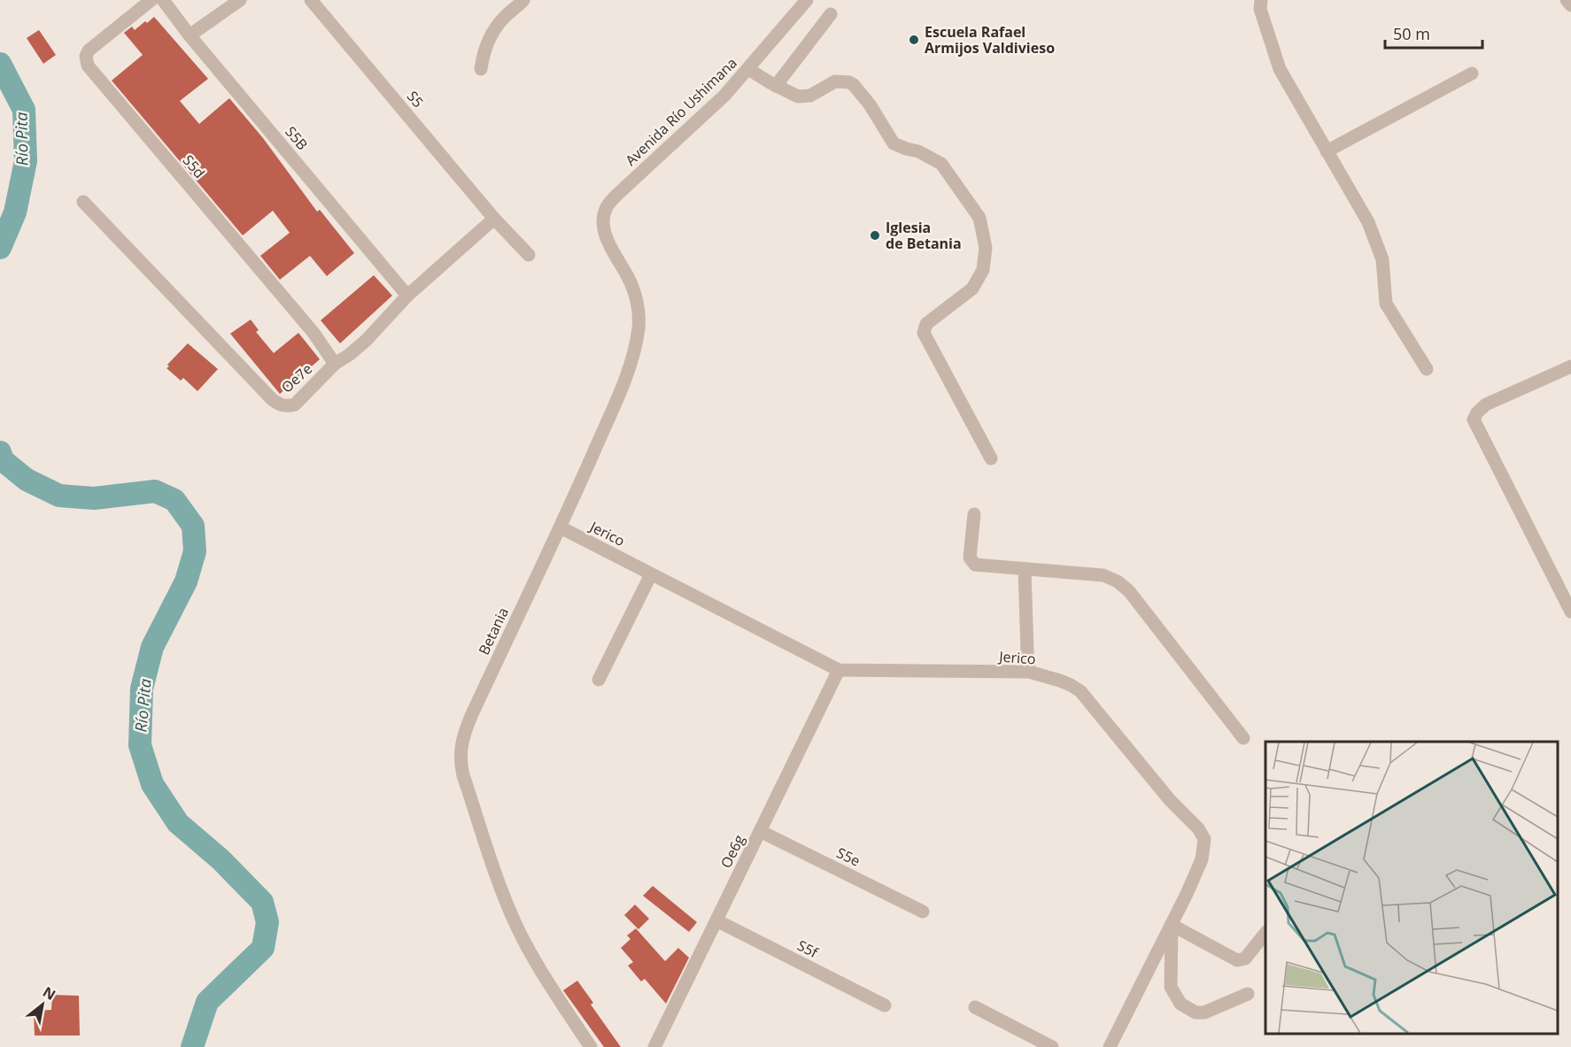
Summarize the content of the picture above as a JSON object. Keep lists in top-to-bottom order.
{
  "streets": {
    "street": [
      "S5",
      "Avenida Río Ushimana",
      "S5B",
      "S5d",
      "Oe7e",
      "Jerico",
      "Betania",
      "Oe6g",
      "S5e",
      "S5f"
    ]
  },
  "crossings": [
    ["S5", "Oe7e"],
    ["Avenida Río Ushimana", "Betania"],
    ["S5B", "Oe7e"],
    ["S5d", "Oe7e"],
    ["Jerico", "Betania"],
    ["Jerico", "Oe6g"],
    ["Oe6g", "S5e"],
    ["Oe6g", "S5f"]
  ],
  "water": ["Río Pita"],
  "places": ["Escuela Rafael Armijos Valdivieso", "Iglesia de Betania"],
  "scale_bar": "50 m",
  "north": "top right"
}
